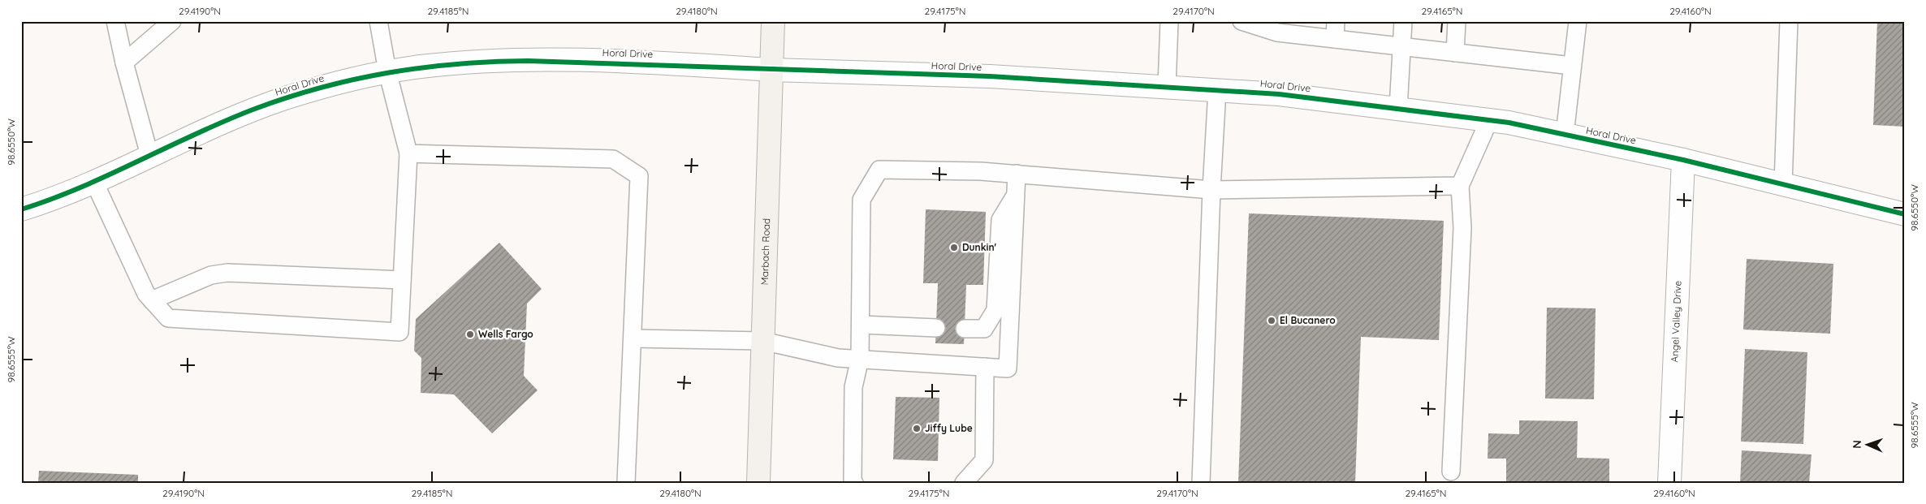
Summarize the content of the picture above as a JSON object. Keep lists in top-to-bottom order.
{
  "streets": {
    "main road": ["Marbach Road"],
    "street": ["Horal Drive", "Angel Valley Drive"]
  },
  "crossings": [
    ["Horal Drive", "Marbach Road"],
    ["Horal Drive", "Angel Valley Drive"]
  ],
  "places": [
    "Dunkin'",
    "El Bucanero",
    "Wells Fargo",
    "Jiffy Lube"
  ],
  "north": "left",
  "coordinates": [
    "29.4190°N",
    "29.4185°N",
    "29.4180°N",
    "29.4175°N",
    "29.4170°N",
    "29.4165°N",
    "29.4160°N",
    "98.6550°W",
    "98.6555°W"
  ]
}
